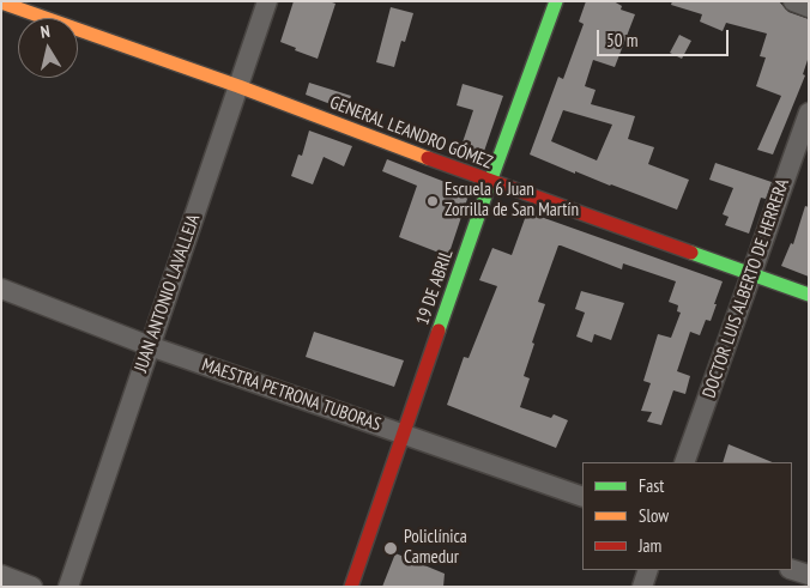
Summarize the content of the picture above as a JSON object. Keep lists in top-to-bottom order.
{
  "streets": {
    "street": [
      "GENERAL LEANDRO GÓMEZ",
      "19 DE ABRIL",
      "DOCTOR LUIS ALBERTO DE HERRERA",
      "JUAN ANTONIO LAVALLEJA",
      "MAESTRA PETRONA TUBORAS"
    ]
  },
  "crossings": [
    ["GENERAL LEANDRO GÓMEZ", "19 DE ABRIL"],
    ["GENERAL LEANDRO GÓMEZ", "DOCTOR LUIS ALBERTO DE HERRERA"],
    ["GENERAL LEANDRO GÓMEZ", "JUAN ANTONIO LAVALLEJA"],
    ["19 DE ABRIL", "MAESTRA PETRONA TUBORAS"],
    ["JUAN ANTONIO LAVALLEJA", "MAESTRA PETRONA TUBORAS"]
  ],
  "places": ["Escuela 6 Juan Zorrilla de San Martín", "Policlínica Camedur"],
  "legend": ["Fast", "Slow", "Jam"],
  "scale_bar": "50 m",
  "north": "top"
}
